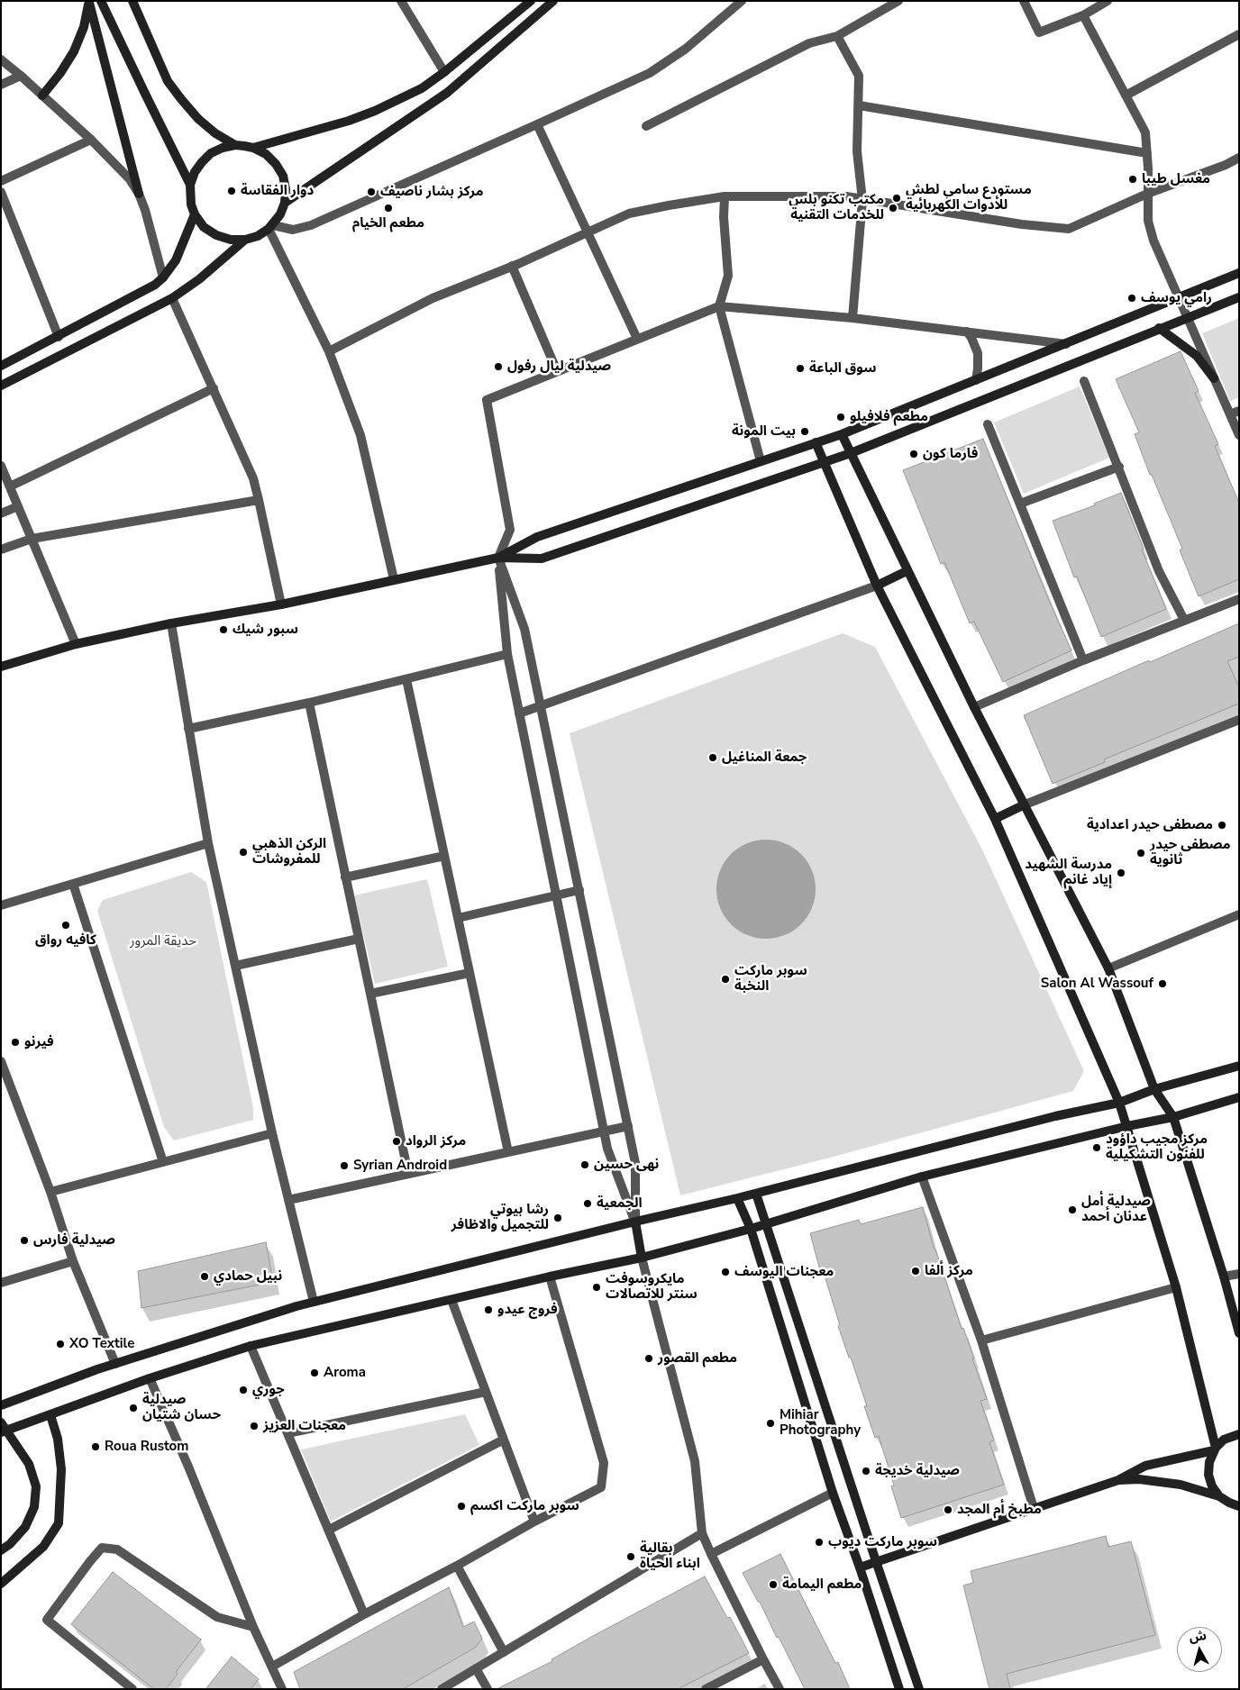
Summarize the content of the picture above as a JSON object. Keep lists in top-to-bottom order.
{
  "parks": ["حديقة المرور"],
  "places": [
    "مغسل طيبا",
    "دوار الفقاسة",
    "مركز بشار ناصيف",
    "مستودع سامي لطش للأدوات الكهربائية",
    "مطعم الخيام",
    "مكتب تكنو بلس للخدمات التقنية",
    "رامي يوسف",
    "صيدلية ليال رفول",
    "سوق الباعة",
    "مطعم فلافيلو",
    "بيت المونة",
    "فارما كون",
    "سبور شيك",
    "جمعة المناغيل",
    "مصطفى حيدر اعدادية",
    "الركن الذهبي للمفروشات",
    "مصطفى حيدر ثانوية",
    "مدرسة الشهيد إياد غانم",
    "كافيه رواق",
    "سوبر ماركت النخبة",
    "Salon Al Wassouf",
    "فيرنو",
    "مركز الرواد",
    "مركز مجيب داؤود للفنون التشكيلية",
    "نهى حسين",
    "Syrian Android",
    "الجمعية",
    "صيدلية أمل عدنان أحمد",
    "رشا بيوتي للتجميل والاظافر",
    "صيدلية فارس",
    "مركز ألفا",
    "معجنات اليوسف",
    "نبيل حمادي",
    "مايكروسوفت سنتر للاتصالات",
    "فروج عيدو",
    "XO Textile",
    "مطعم القصور",
    "Aroma",
    "جوري",
    "صيدلية حسان شتيان",
    "Mihiar Photography",
    "معجنات العزيز",
    "Roua Rustom",
    "صيدلية خديجة",
    "سوبر ماركت اكسم",
    "مطبخ أم المجد",
    "سوبر ماركت ديوب",
    "بقالية ابناء الحياة",
    "مطعم اليمامة"
  ],
  "north": "top"
}
